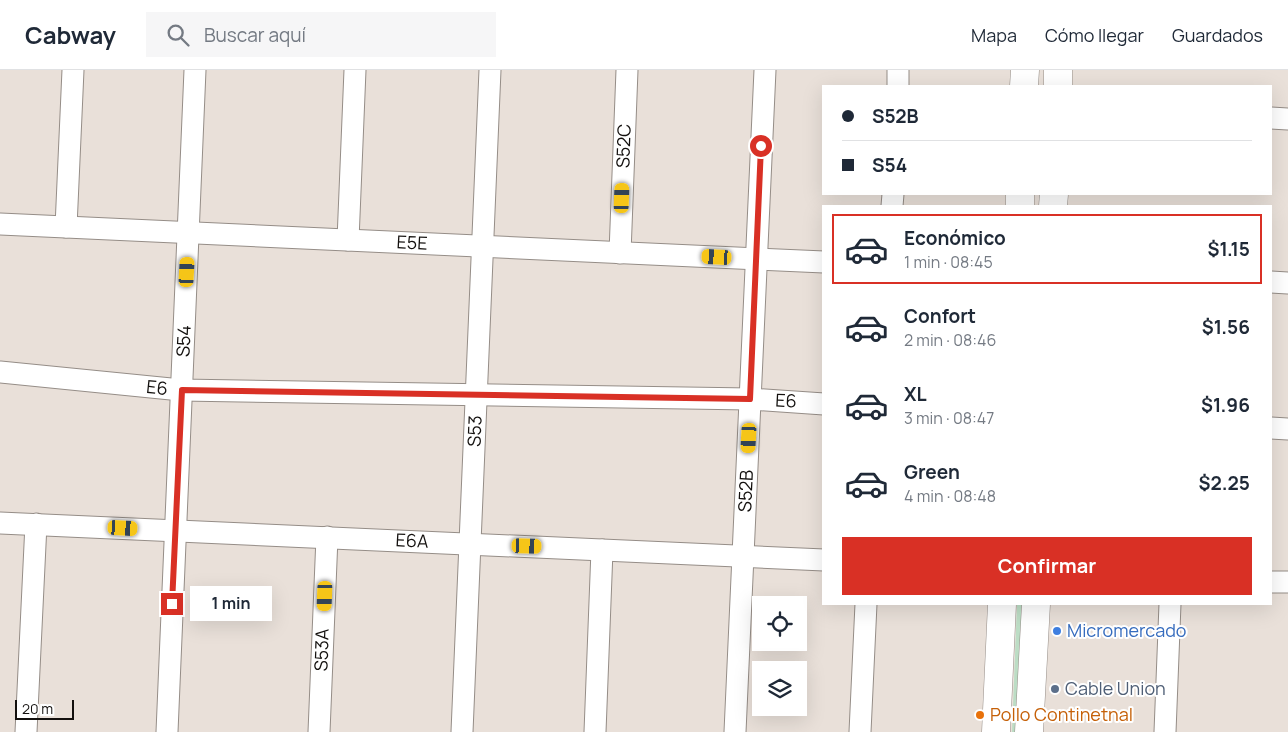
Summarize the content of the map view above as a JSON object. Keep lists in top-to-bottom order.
{
  "streets": {
    "street": [
      "S52C",
      "E5E",
      "S54",
      "E6",
      "S53",
      "S52B",
      "E6A",
      "S53A"
    ]
  },
  "crossings": [
    ["S52C", "E5E"],
    ["E5E", "S54"],
    ["E5E", "S53"],
    ["E5E", "S52B"],
    ["S54", "E6"],
    ["S54", "E6A"],
    ["E6", "S53"],
    ["E6", "S52B"],
    ["S53", "E6A"],
    ["S52B", "E6A"],
    ["E6A", "S53A"]
  ],
  "places": ["Micromercado", "Cable Union", "Pollo Continetnal"],
  "scale_bar": "20 m",
  "page": {
    "header": "Cabway",
    "search": "Buscar aquí",
    "nav": ["Mapa", "Cómo llegar", "Guardados"],
    "banner": ["S52B", "S54"],
    "list": [
      {
        "name": "Económico",
        "note": "1 min · 08:45",
        "value": "$1.15"
      },
      {
        "name": "Confort",
        "note": "2 min · 08:46",
        "value": "$1.56"
      },
      {
        "name": "XL",
        "note": "3 min · 08:47",
        "value": "$1.96"
      },
      {
        "name": "Green",
        "note": "4 min · 08:48",
        "value": "$2.25"
      }
    ],
    "buttons": "Confirmar",
    "bubble": "1 min",
    "scale": "20 m"
  }
}
